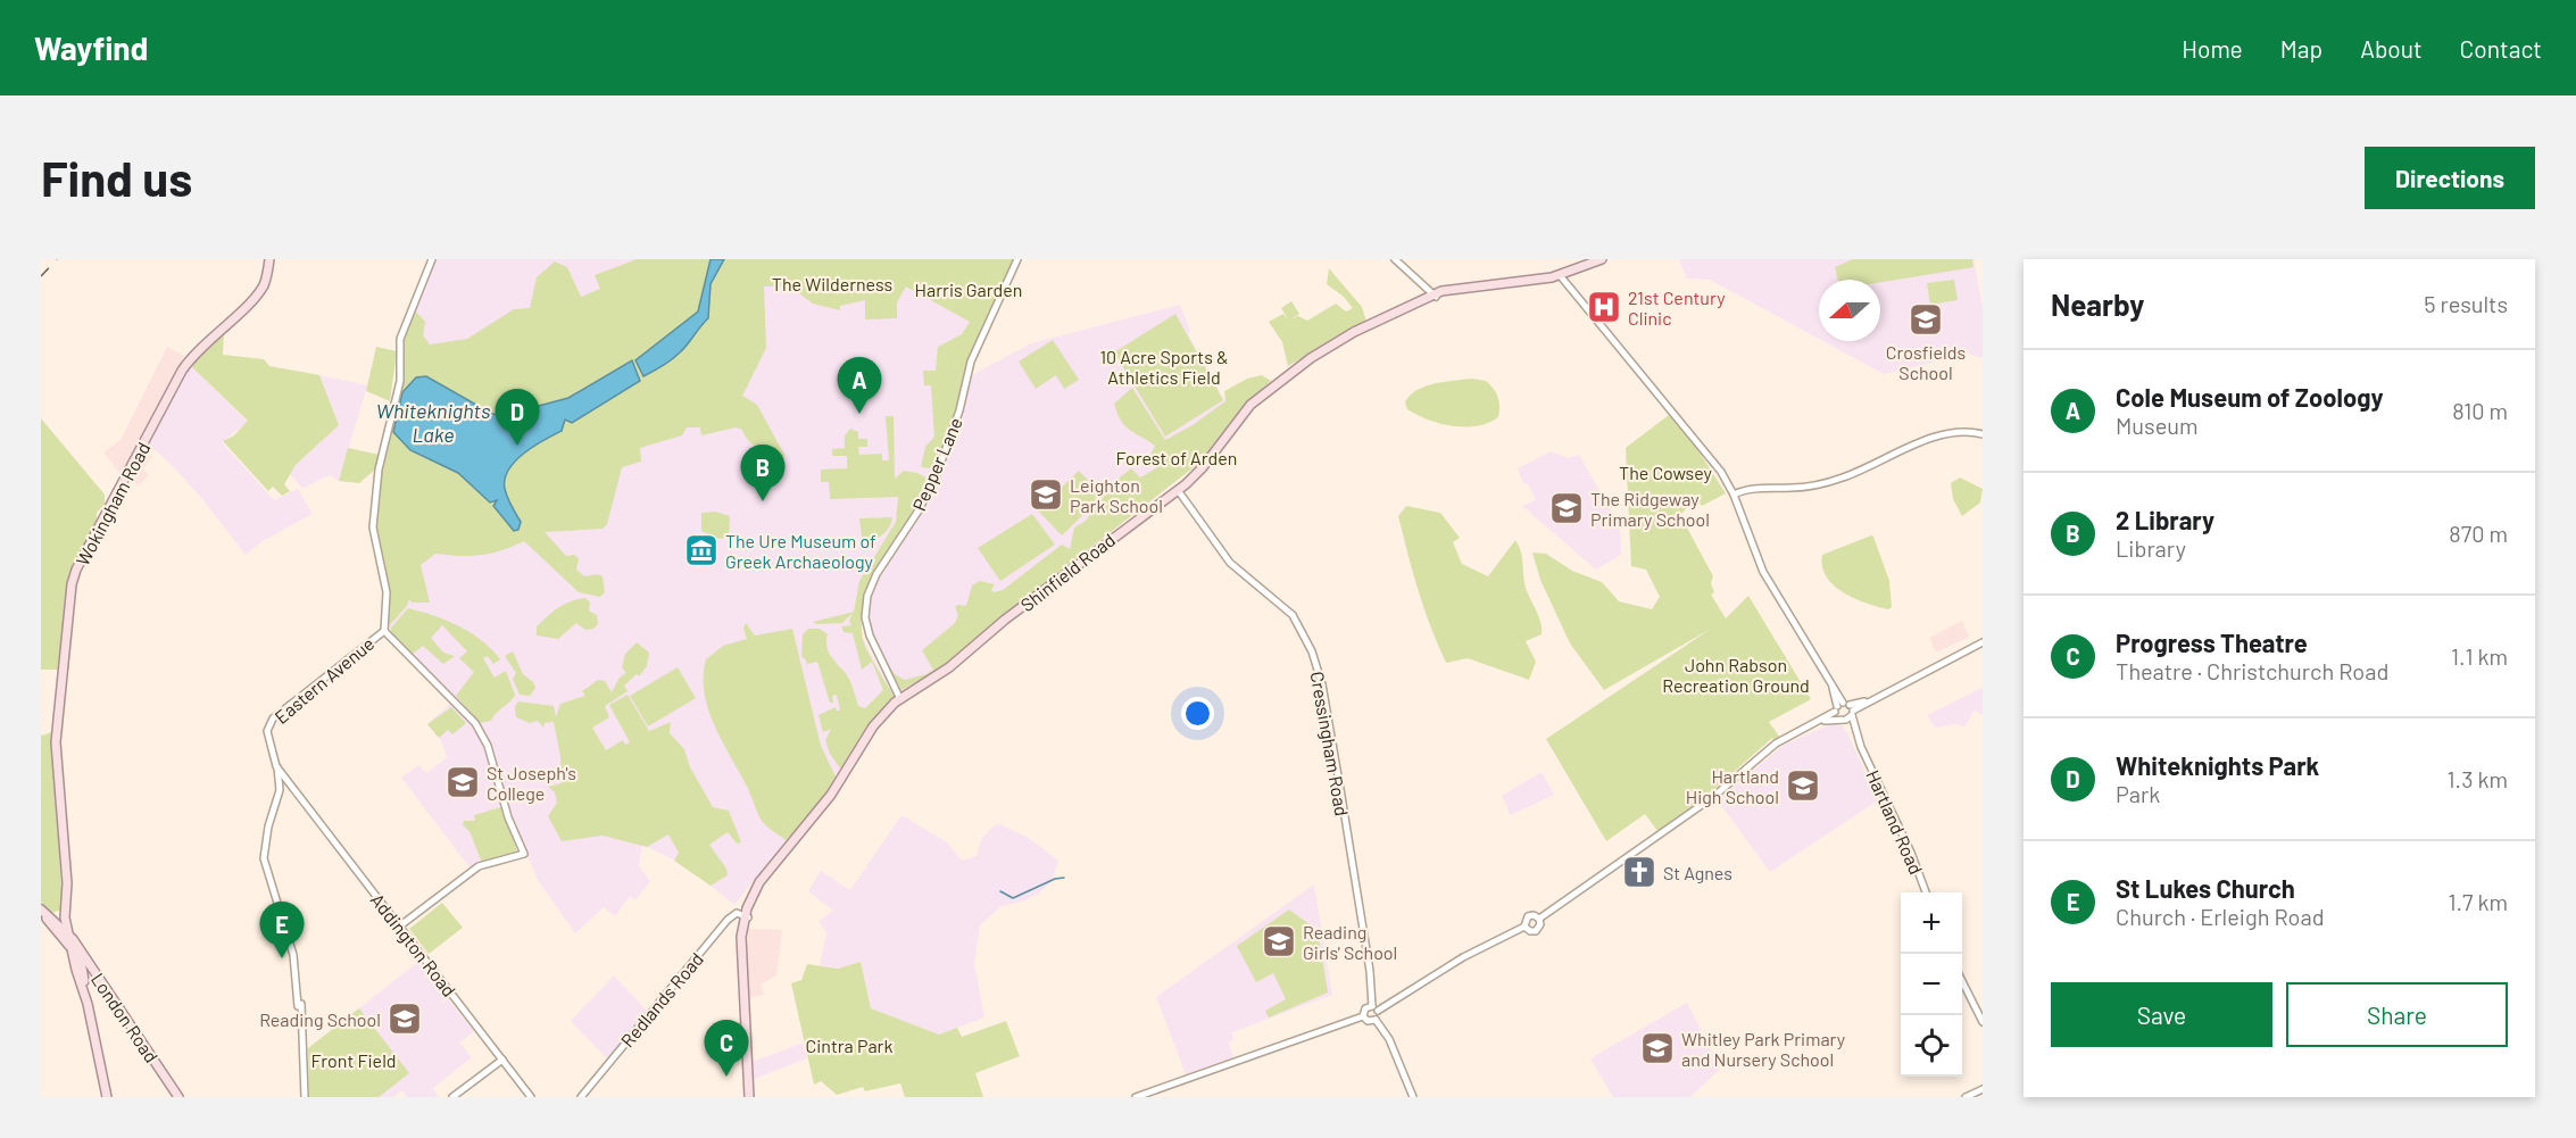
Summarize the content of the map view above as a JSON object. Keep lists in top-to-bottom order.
{
  "streets": {
    "main road": ["Wokingham Road", "Shinfield Road", "London Road"],
    "street": [
      "Pepper Lane",
      "Eastern Avenue",
      "Cressingham Road",
      "Hartland Road",
      "Addington Road",
      "Redlands Road"
    ]
  },
  "crossings": [
    ["Pepper Lane", "Shinfield Road"],
    ["Wokingham Road", "London Road"],
    ["Shinfield Road", "Cressingham Road"],
    ["Shinfield Road", "Hartland Road"],
    ["Shinfield Road", "Redlands Road"],
    ["Eastern Avenue", "Addington Road"]
  ],
  "water": ["Whiteknights Lake"],
  "parks": [
    "The Wilderness",
    "Harris Garden",
    "10 Acre Sports & Athletics Field",
    "Forest of Arden",
    "The Cowsey",
    "John Rabson Recreation Ground",
    "Cintra Park",
    "Front Field"
  ],
  "places": {
    "hospital": ["21st Century Clinic"],
    "school or university": [
      "Crosfields School",
      "Leighton Park School",
      "The Ridgeway Primary School",
      "St Joseph's College",
      "Hartland High School",
      "Reading Girls' School",
      "Reading School",
      "Whitley Park Primary and Nursery School"
    ],
    "museum": ["The Ure Museum of Greek Archaeology"],
    "church": ["St Agnes"]
  },
  "north": "left",
  "page": {
    "header": "Wayfind",
    "nav": [
      "Home",
      "Map",
      "About",
      "Contact"
    ],
    "buttons": [
      "Directions",
      ["Save", "Share"]
    ],
    "title": "Find us",
    "heading": ["Nearby", "5 results"],
    "list": [
      {
        "mark": "A",
        "name": "Cole Museum of Zoology",
        "note": "Museum",
        "value": "810 m"
      },
      {
        "mark": "B",
        "name": "2 Library",
        "note": "Library",
        "value": "870 m"
      },
      {
        "mark": "C",
        "name": "Progress Theatre",
        "note": "Theatre · Christchurch Road",
        "value": "1.1 km"
      },
      {
        "mark": "D",
        "name": "Whiteknights Park",
        "note": "Park",
        "value": "1.3 km"
      },
      {
        "mark": "E",
        "name": "St Lukes Church",
        "note": "Church · Erleigh Road",
        "value": "1.7 km"
      }
    ],
    "pins": [
      "A",
      "D",
      "B",
      "E",
      "C"
    ],
    "map_buttons": ["+", "−"]
  }
}
